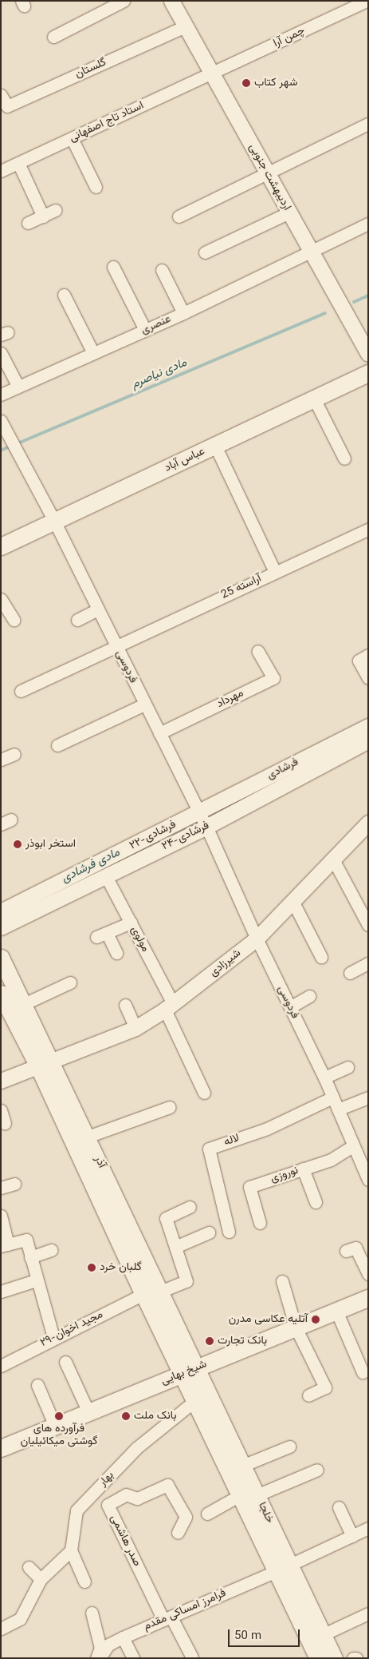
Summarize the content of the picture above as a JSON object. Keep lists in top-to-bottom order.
{
  "streets": {
    "main road": [
      "عباس آباد",
      "آذر",
      "شیخ بهایی",
      "خلجا"
    ],
    "street": [
      "چمن آرا",
      "گلستان",
      "استاد تاج اصفهانی",
      "اردیبهشت جنوبی",
      "عنصری",
      "آراسته 25",
      "فردوسی",
      "مهرداد",
      "فرشادی",
      "۲۲-فرشادی",
      "۲۴-فرشادی",
      "مولوی",
      "شیرزادی",
      "لاله",
      "نوروزی",
      "۲۹-مجید اخوان",
      "بهار",
      "صدر هاشمی",
      "فرامرز امساکی مقدم"
    ]
  },
  "crossings": [
    ["چمن آرا", "استاد تاج اصفهانی"],
    ["چمن آرا", "اردیبهشت جنوبی"],
    ["گلستان", "اردیبهشت جنوبی"],
    ["استاد تاج اصفهانی", "اردیبهشت جنوبی"],
    ["اردیبهشت جنوبی", "عنصری"],
    ["عباس آباد", "فردوسی"],
    ["آراسته 25", "فردوسی"],
    ["فردوسی", "مهرداد"],
    ["فردوسی", "فرشادی"],
    ["فردوسی", "۲۲-فرشادی"],
    ["فردوسی", "۲۴-فرشادی"],
    ["فردوسی", "شیرزادی"],
    ["فردوسی", "لاله"],
    ["فردوسی", "نوروزی"],
    ["فرشادی", "۲۲-فرشادی"],
    ["۲۴-فرشادی", "مولوی"],
    ["مولوی", "شیرزادی"],
    ["شیرزادی", "آذر"],
    ["آذر", "۲۹-مجید اخوان"],
    ["آذر", "شیخ بهایی"],
    ["آذر", "خلجا"],
    ["شیخ بهایی", "خلجا"],
    ["بهار", "خلجا"],
    ["خلجا", "فرامرز امساکی مقدم"],
    ["صدر هاشمی", "فرامرز امساکی مقدم"]
  ],
  "water": ["مادی نیاصرم", "مادی فرشادی"],
  "places": [
    "شهر کتاب",
    "استخر ابوذر",
    "گلبان خرد",
    "آتلیه عکاسی مدرن",
    "بانک تجارت",
    "فرآورده های گوشتی میکائیلیان",
    "بانک ملت"
  ],
  "scale_bar": "50 m"
}
